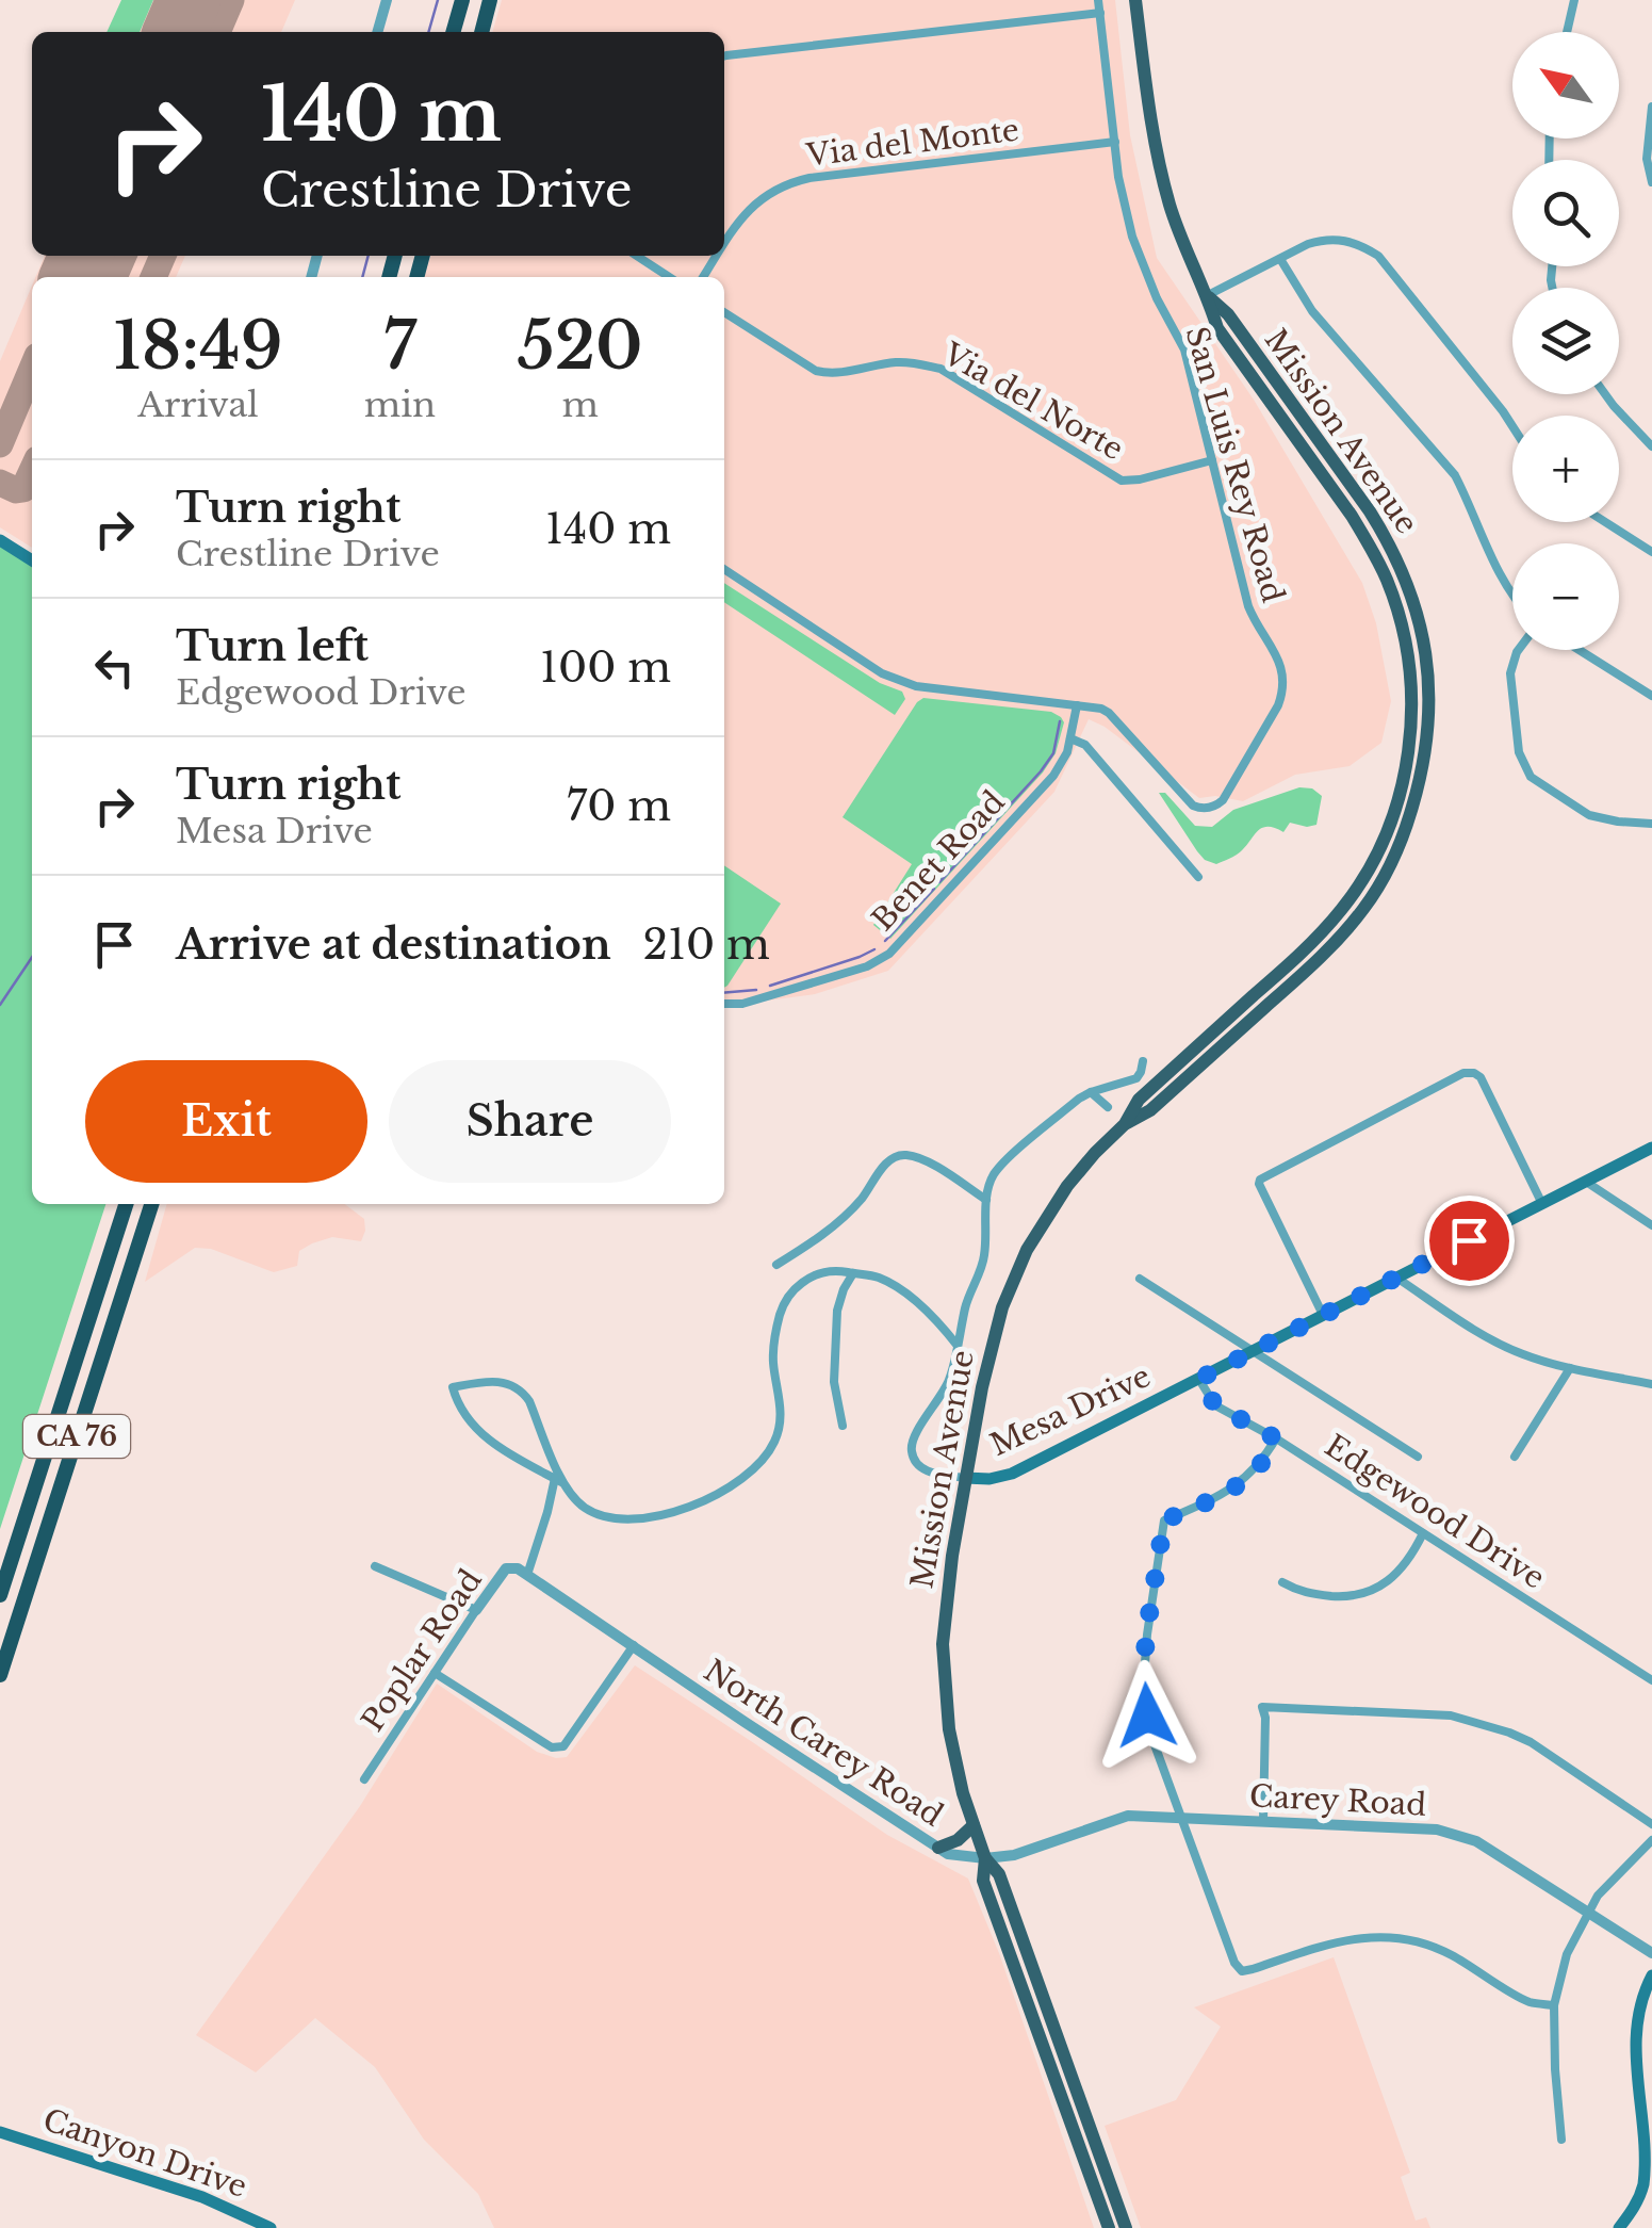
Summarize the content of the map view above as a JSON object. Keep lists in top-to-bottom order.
{
  "streets": {
    "highway": ["CA 76"],
    "main road": ["Mission Avenue", "Mesa Drive", "Canyon Drive"],
    "street": [
      "Via del Monte",
      "Via del Norte",
      "San Luis Rey Road",
      "Benet Road",
      "Edgewood Drive",
      "Poplar Road",
      "North Carey Road",
      "Carey Road"
    ]
  },
  "crossings": [
    ["Via del Monte", "San Luis Rey Road"],
    ["Via del Norte", "San Luis Rey Road"],
    ["Mission Avenue", "Mesa Drive"],
    ["Mission Avenue", "North Carey Road"],
    ["San Luis Rey Road", "Benet Road"],
    ["Mesa Drive", "Edgewood Drive"],
    ["Poplar Road", "North Carey Road"],
    ["North Carey Road", "Carey Road"]
  ],
  "north": "top left",
  "page": {
    "map_buttons": ["+", "−"],
    "turn": ["140 m", "Crestline Drive"],
    "eta": [
      "18:49",
      "Arrival",
      "7",
      "min",
      "520",
      "m"
    ],
    "list": [
      {
        "name": "Turn right",
        "note": "Crestline Drive",
        "value": "140 m"
      },
      {
        "name": "Turn left",
        "note": "Edgewood Drive",
        "value": "100 m"
      },
      {
        "name": "Turn right",
        "note": "Mesa Drive",
        "value": "70 m"
      },
      {
        "name": "Arrive at destination",
        "value": "210 m"
      }
    ],
    "buttons": ["Exit", "Share"]
  }
}
